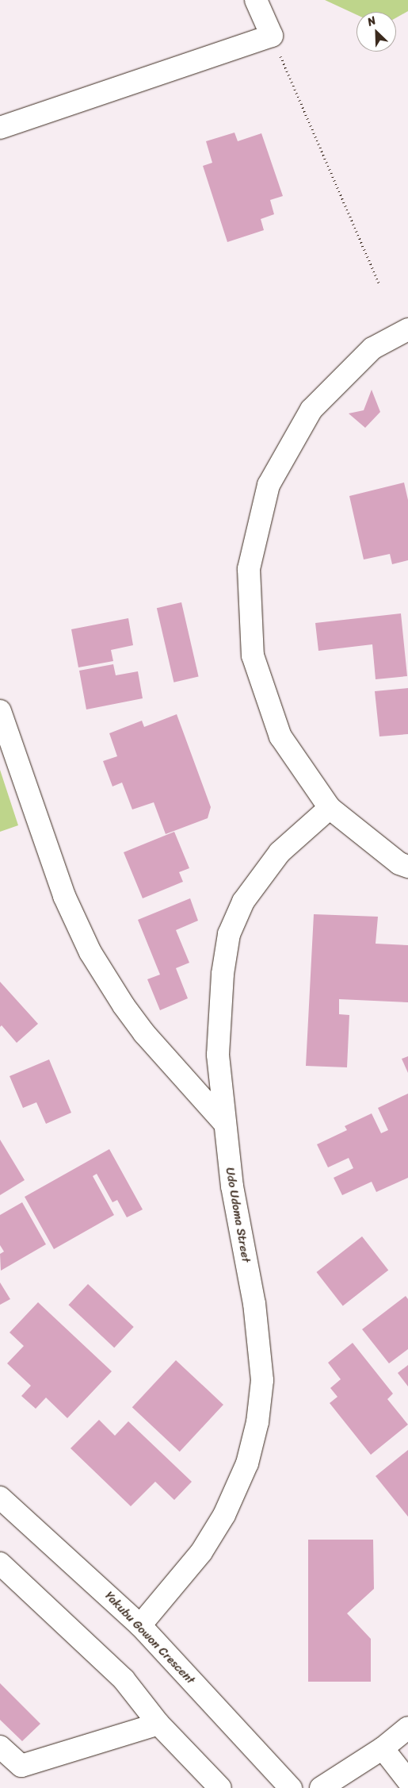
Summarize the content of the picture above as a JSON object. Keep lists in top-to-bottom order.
{
  "streets": {
    "street": ["Udo Udoma Street", "Yakubu Gowon Crescent"]
  },
  "crossings": [
    ["Udo Udoma Street", "Yakubu Gowon Crescent"]
  ],
  "north": "top left"
}
